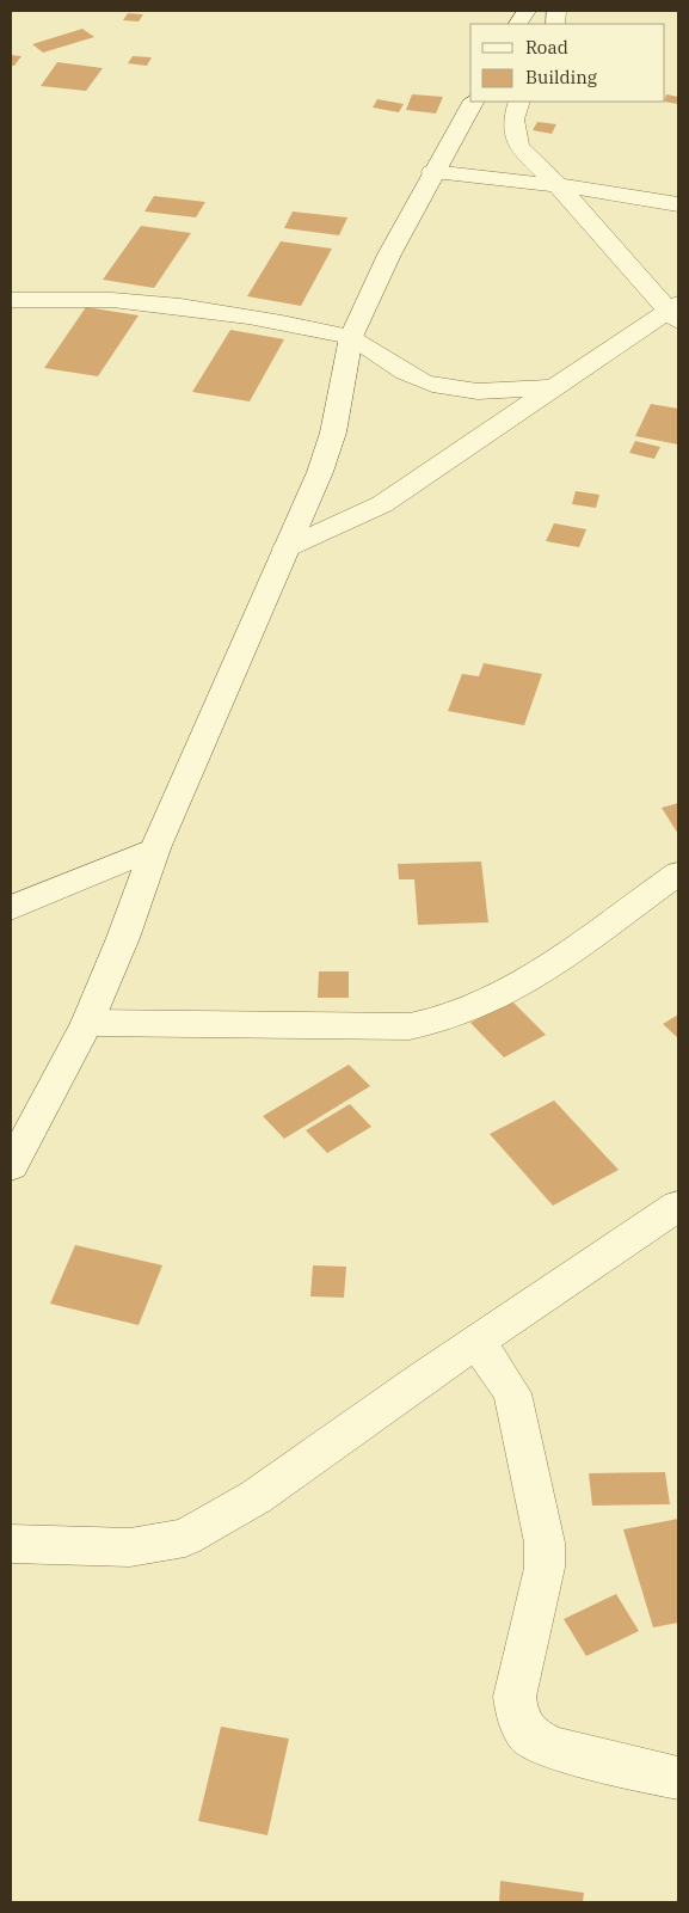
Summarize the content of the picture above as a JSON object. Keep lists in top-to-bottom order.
{
  "legend": ["Road", "Building"]
}
